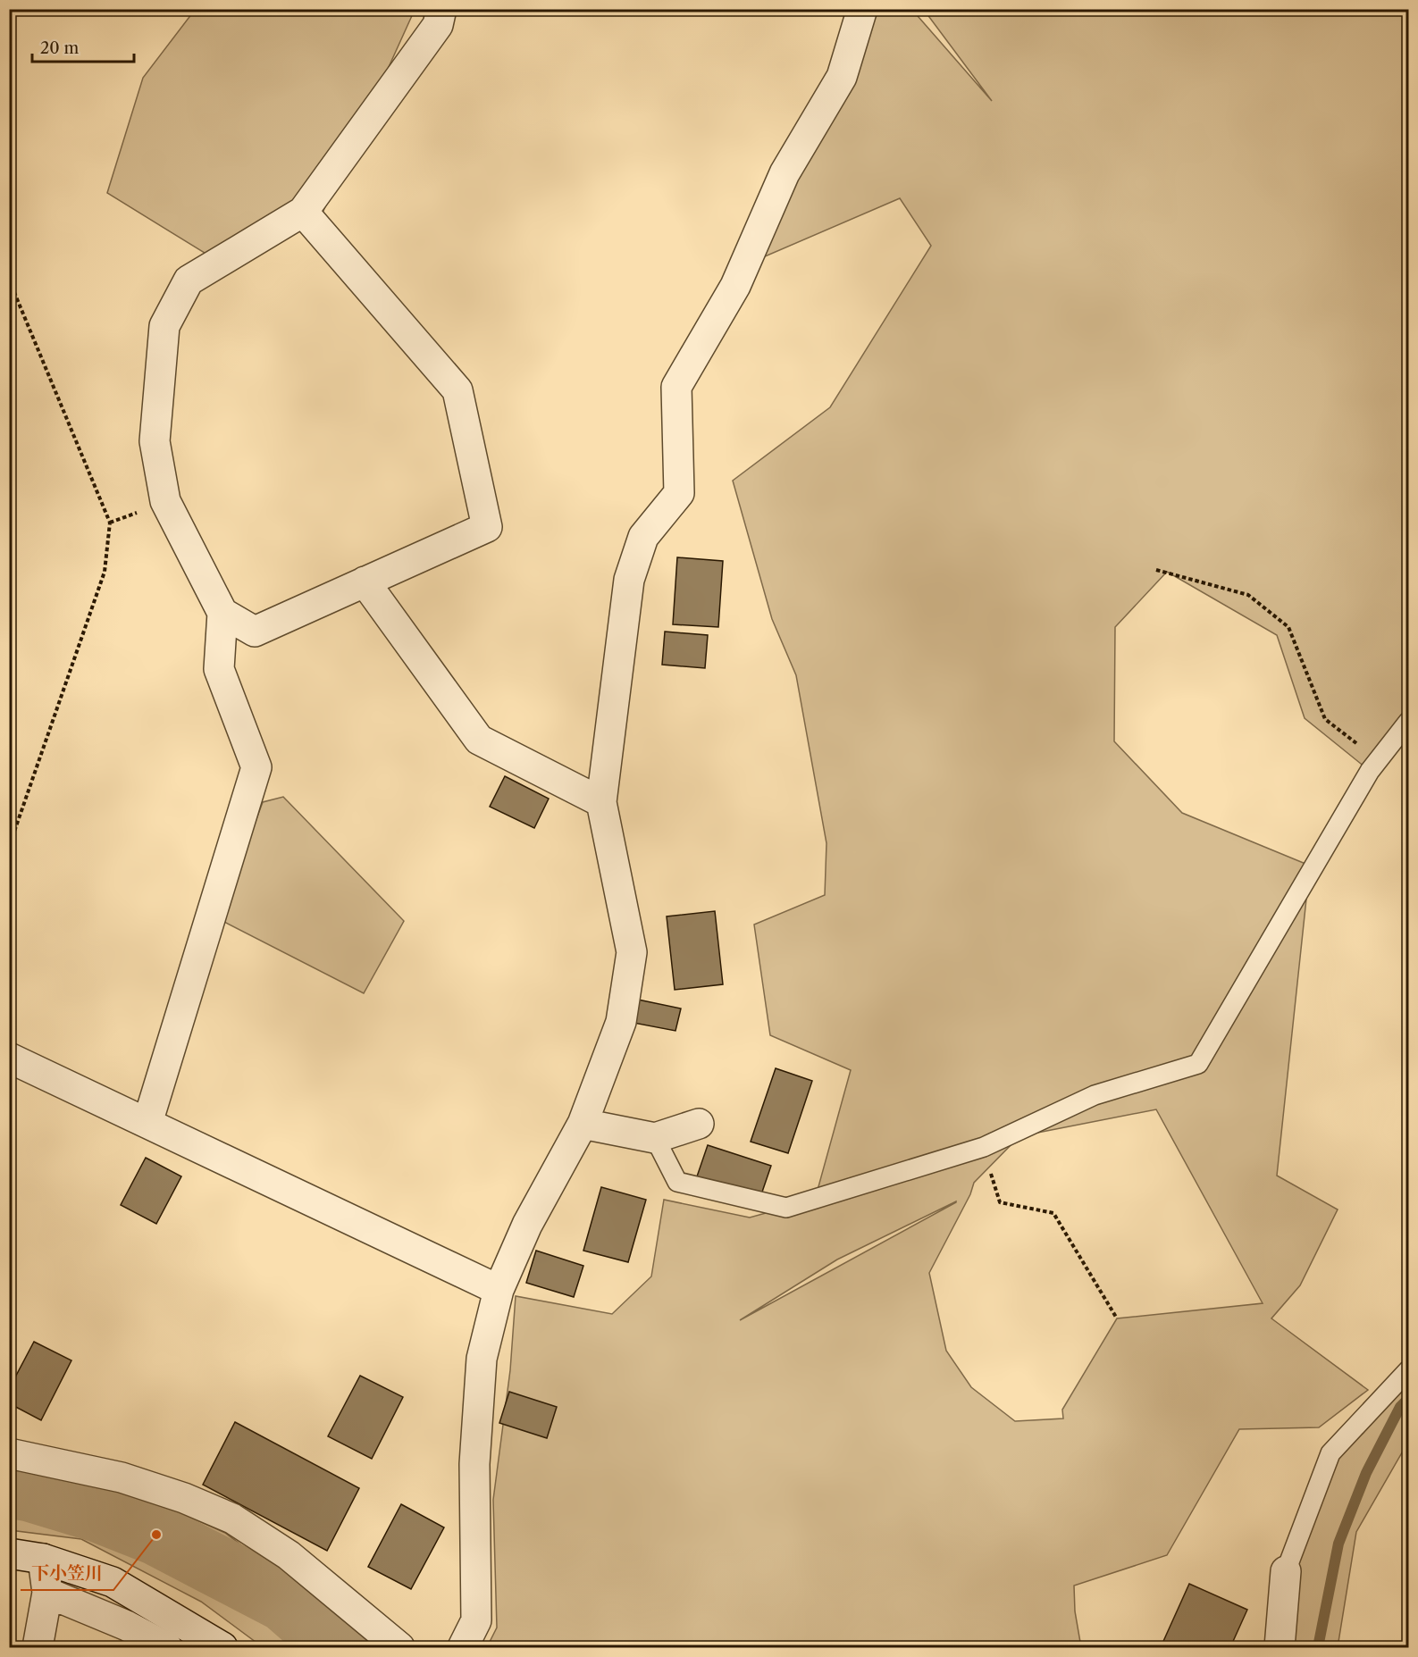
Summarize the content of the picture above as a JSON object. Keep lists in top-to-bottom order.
{
  "places": ["下小笠川"],
  "scale_bar": "20 m"
}
